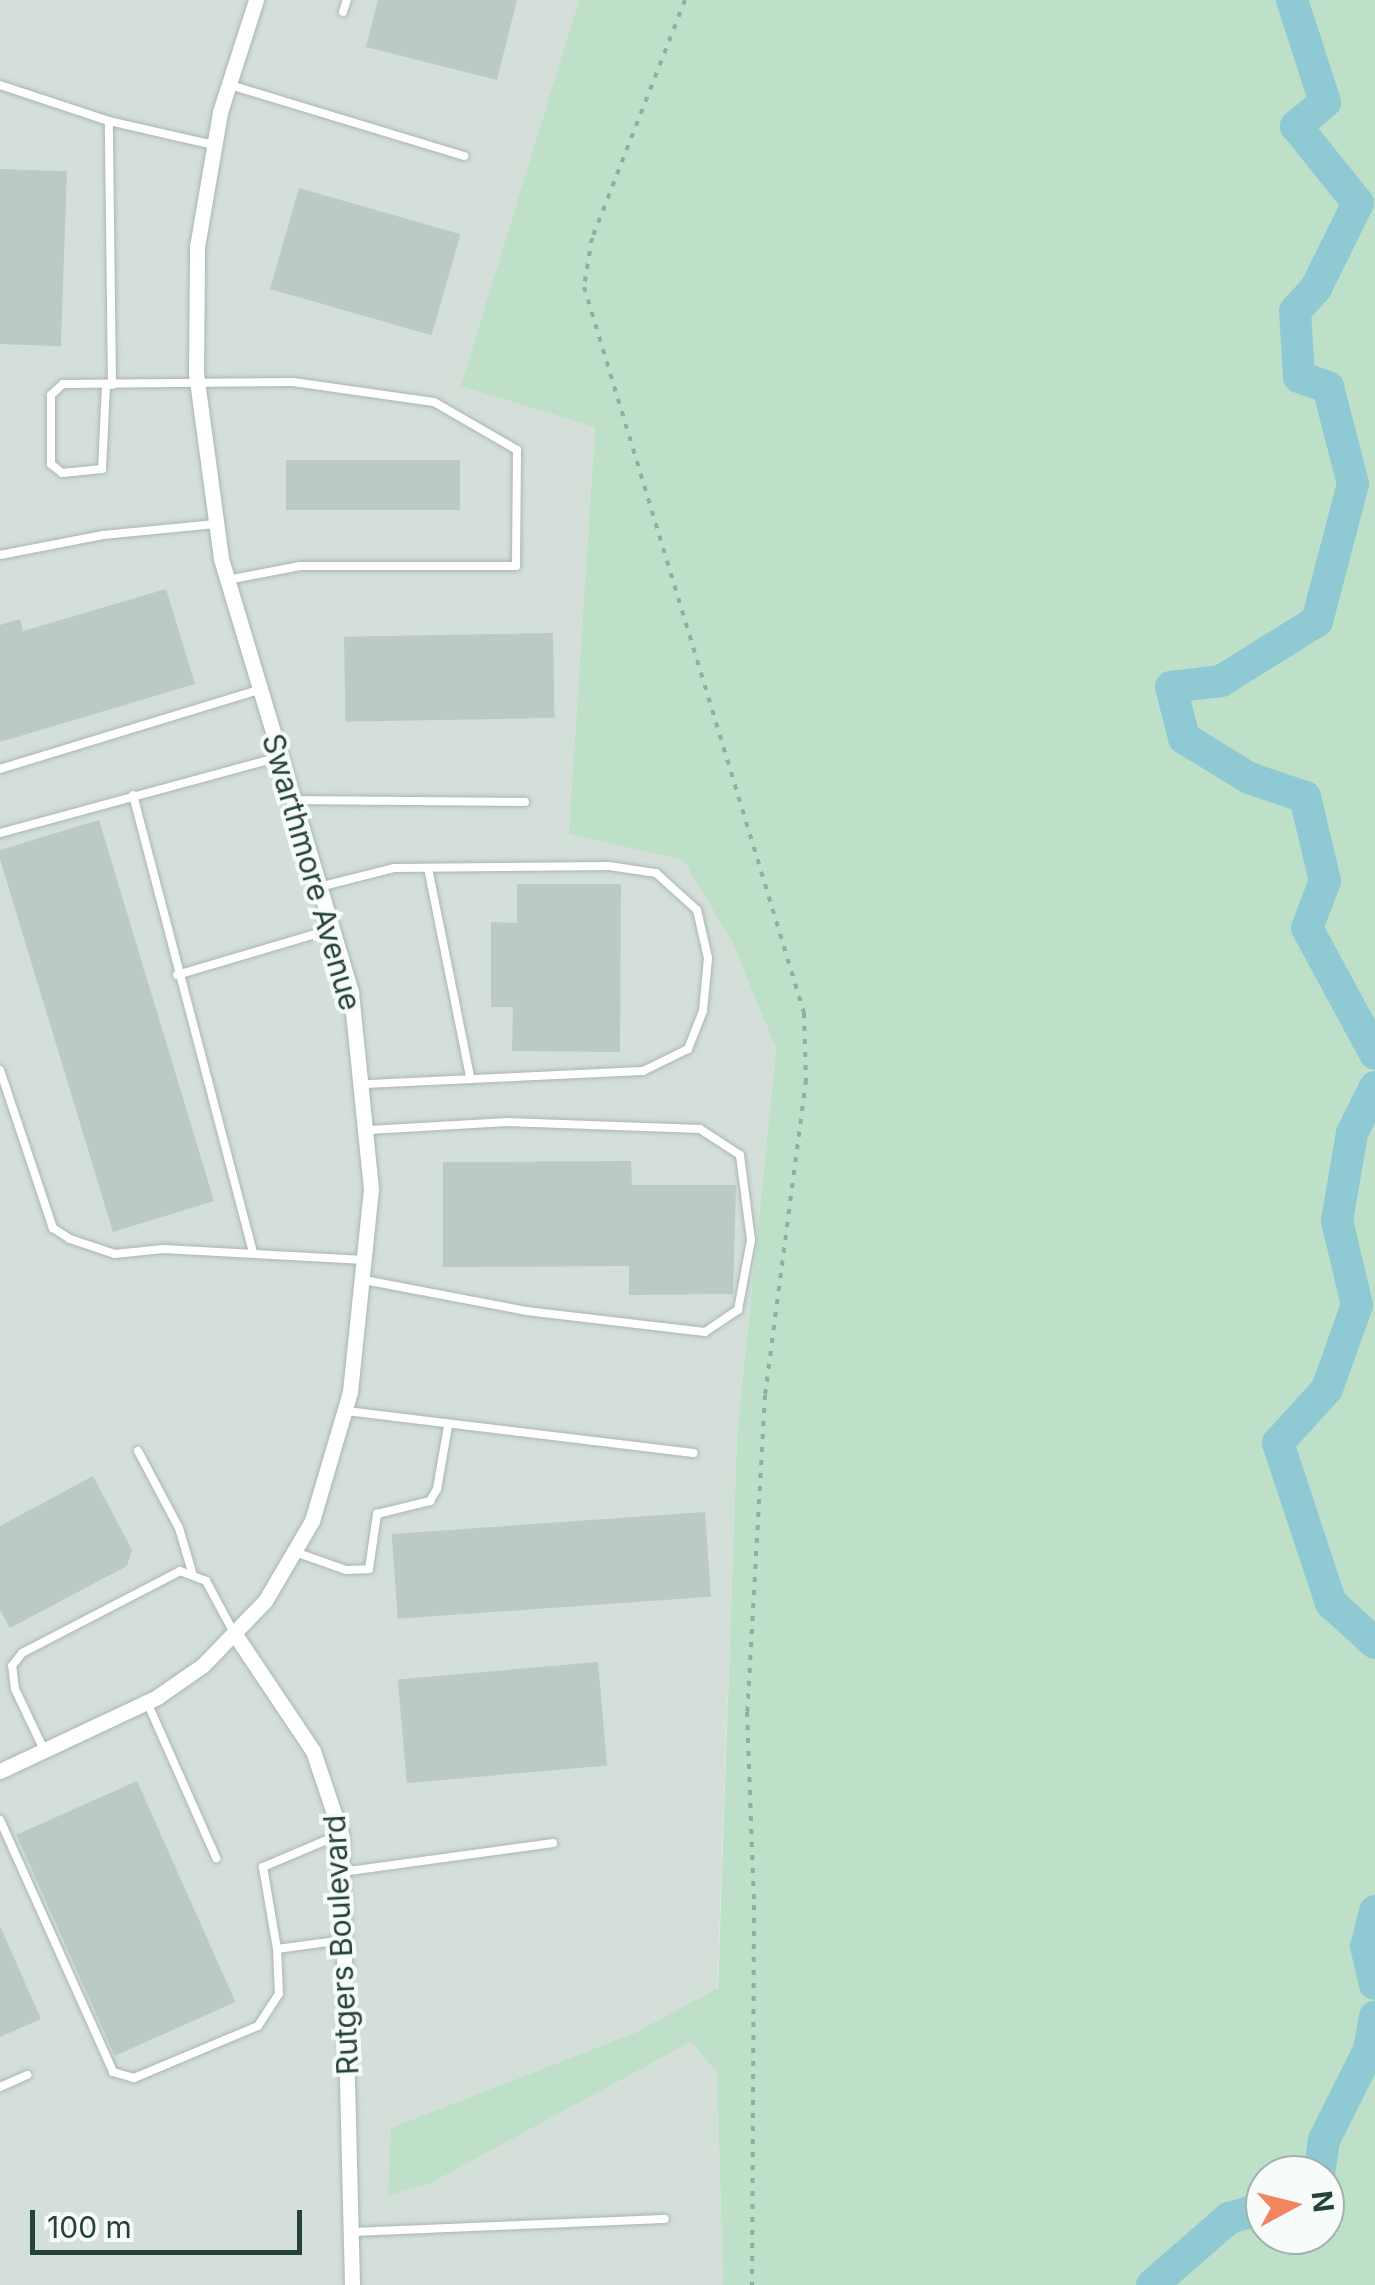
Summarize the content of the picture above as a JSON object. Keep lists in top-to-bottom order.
{
  "streets": {
    "street": ["Swarthmore Avenue", "Rutgers Boulevard"]
  },
  "crossings": [
    ["Swarthmore Avenue", "Rutgers Boulevard"]
  ],
  "scale_bar": "100 m",
  "north": "right"
}
